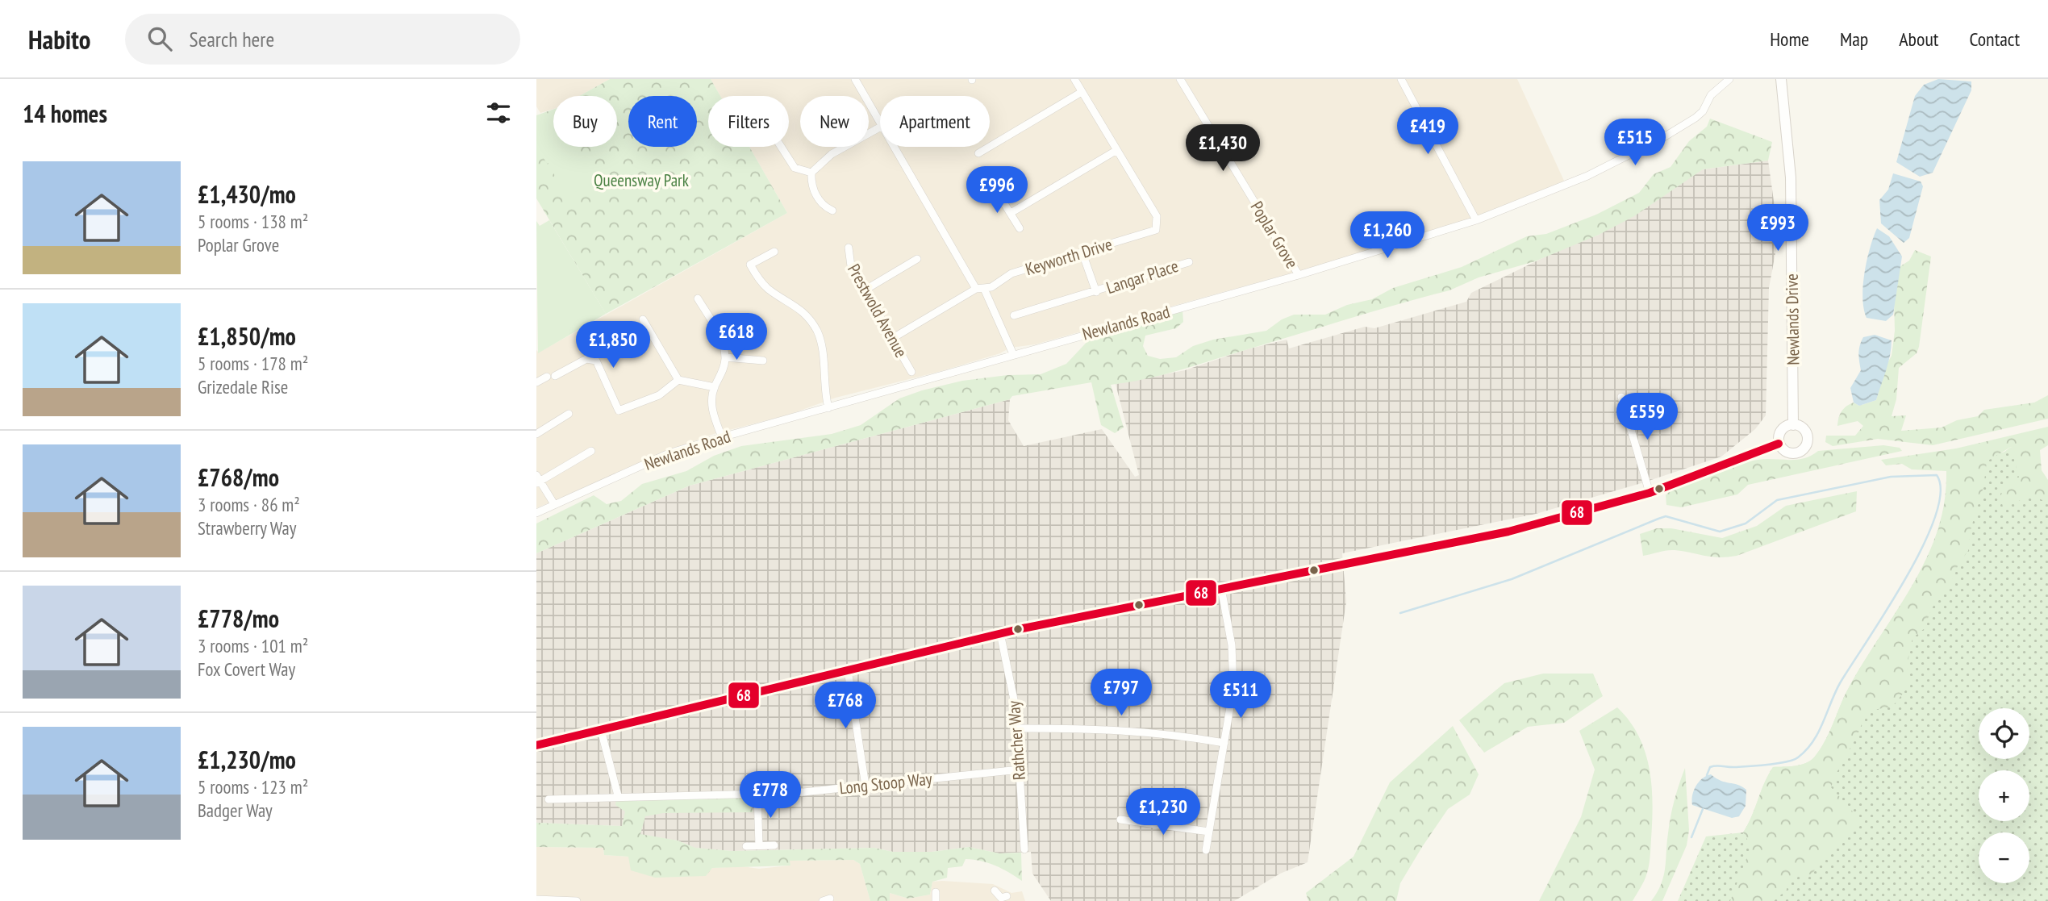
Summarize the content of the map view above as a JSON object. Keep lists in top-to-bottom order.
{
  "streets": {
    "street": [
      "Poplar Grove",
      "Keyworth Drive",
      "Langar Place",
      "Prestwold Avenue",
      "Newlands Drive",
      "Newlands Road",
      "Rathcher Way",
      "Long Stoop Way"
    ]
  },
  "crossings": [
    ["Poplar Grove", "Newlands Road"],
    ["Keyworth Drive", "Langar Place"],
    ["Keyworth Drive", "Prestwold Avenue"],
    ["Rathcher Way", "Long Stoop Way"]
  ],
  "parks": ["Queensway Park"],
  "lines": ["transit line 68"],
  "page": {
    "header": "Habito",
    "search": "Search here",
    "nav": [
      "Home",
      "Map",
      "About",
      "Contact"
    ],
    "heading": "14 homes",
    "chip": [
      "Buy",
      "Rent",
      "Filters",
      "New",
      "Apartment"
    ],
    "price": [
      "£419",
      "£515",
      "£1,430",
      "£996",
      "£993",
      "£1,260",
      "£618",
      "£1,850",
      "£559",
      "£797",
      "£511",
      "£768",
      "£778",
      "£1,230"
    ],
    "list": [
      {
        "name": "£1,430/mo",
        "note": "5 rooms · 138 m² · Poplar Grove"
      },
      {
        "name": "£1,850/mo",
        "note": "5 rooms · 178 m² · Grizedale Rise"
      },
      {
        "name": "£768/mo",
        "note": "3 rooms · 86 m² · Strawberry Way"
      },
      {
        "name": "£778/mo",
        "note": "3 rooms · 101 m² · Fox Covert Way"
      },
      {
        "name": "£1,230/mo",
        "note": "5 rooms · 123 m² · Badger Way"
      }
    ],
    "map_buttons": ["+", "−"]
  }
}
